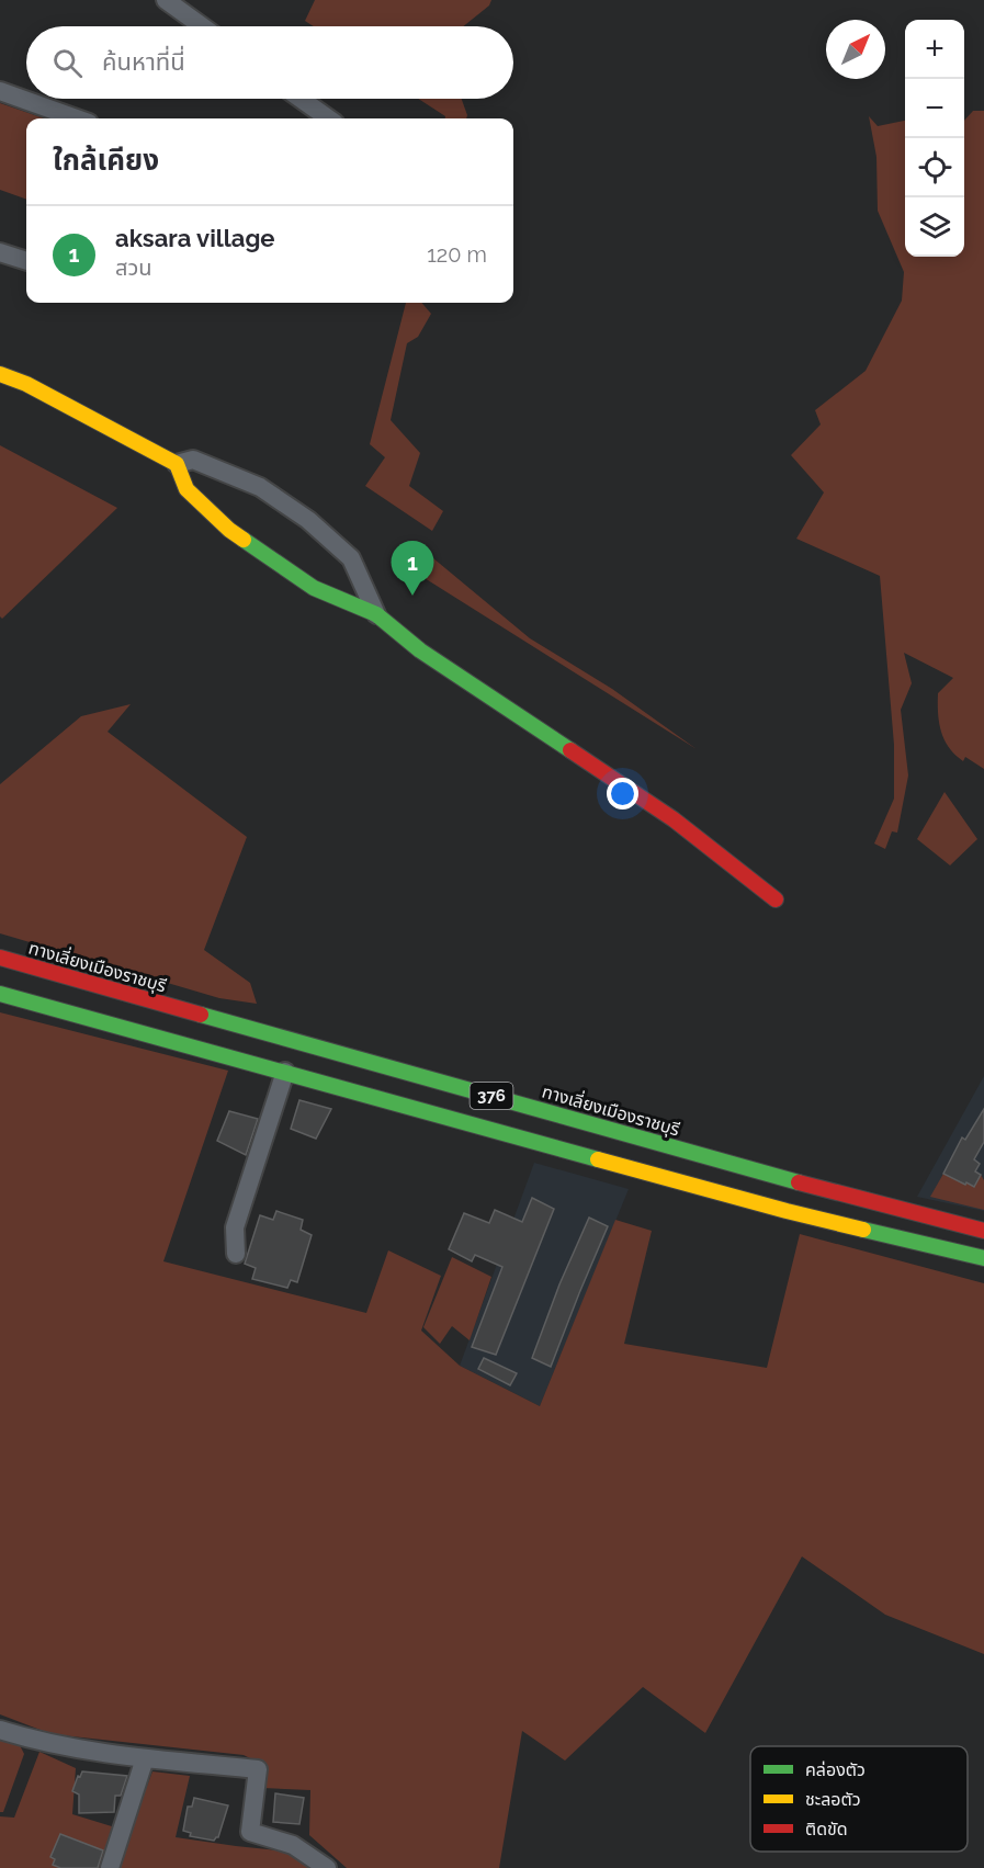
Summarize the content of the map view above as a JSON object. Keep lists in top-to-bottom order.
{
  "streets": {
    "main road": ["ทางเลี่ยงเมืองราชบุรี", "376"]
  },
  "legend": ["คล่องตัว", "ชะลอตัว", "ติดขัด"],
  "north": "top right",
  "page": {
    "map_buttons": ["+", "−"],
    "search": "ค้นหาที่นี่",
    "heading": "ใกล้เคียง",
    "list": [
      {
        "mark": "1",
        "name": "aksara village",
        "note": "สวน",
        "value": "120 m"
      }
    ],
    "pins": "1"
  }
}
